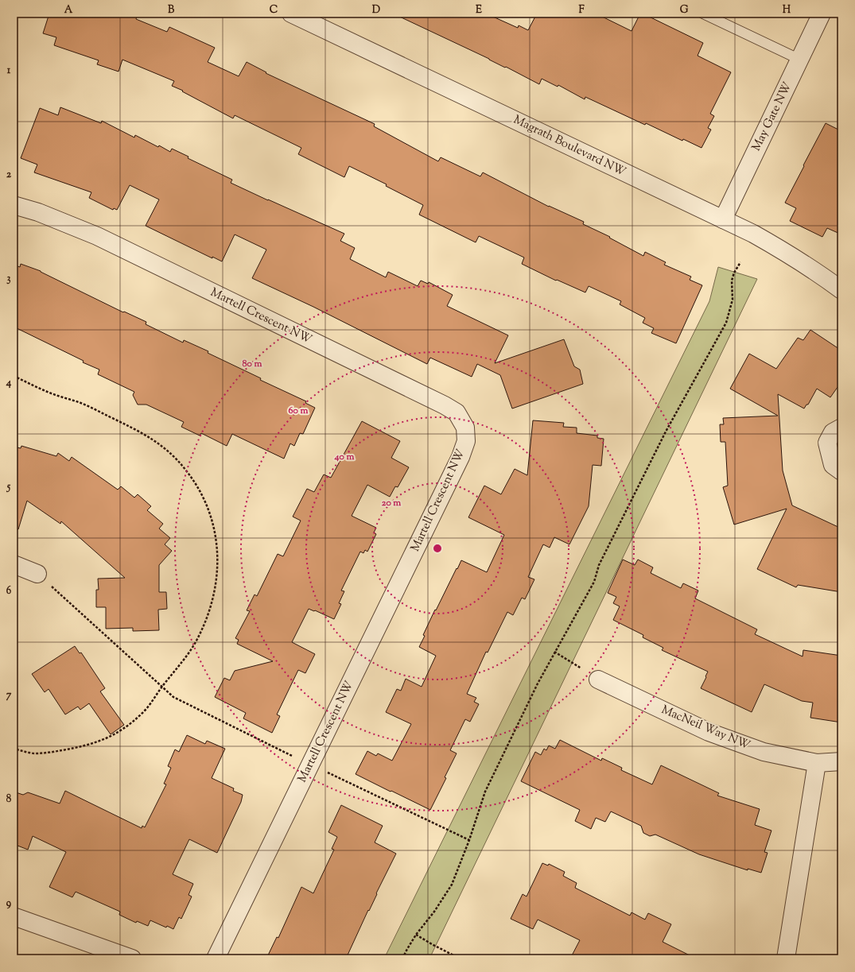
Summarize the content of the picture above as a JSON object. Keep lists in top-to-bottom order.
{
  "streets": {
    "street": [
      "May Gate NW",
      "Magrath Boulevard NW",
      "Martell Crescent NW",
      "MacNeil Way NW"
    ]
  },
  "crossings": [
    ["May Gate NW", "Magrath Boulevard NW"]
  ],
  "grid": {
    "columns": [
      "A",
      "B",
      "C",
      "D",
      "E",
      "F",
      "G",
      "H"
    ],
    "rows": [
      "1",
      "2",
      "3",
      "4",
      "5",
      "6",
      "7",
      "8",
      "9"
    ]
  },
  "rings": [
    "80 m",
    "60 m",
    "40 m",
    "20 m"
  ]
}
